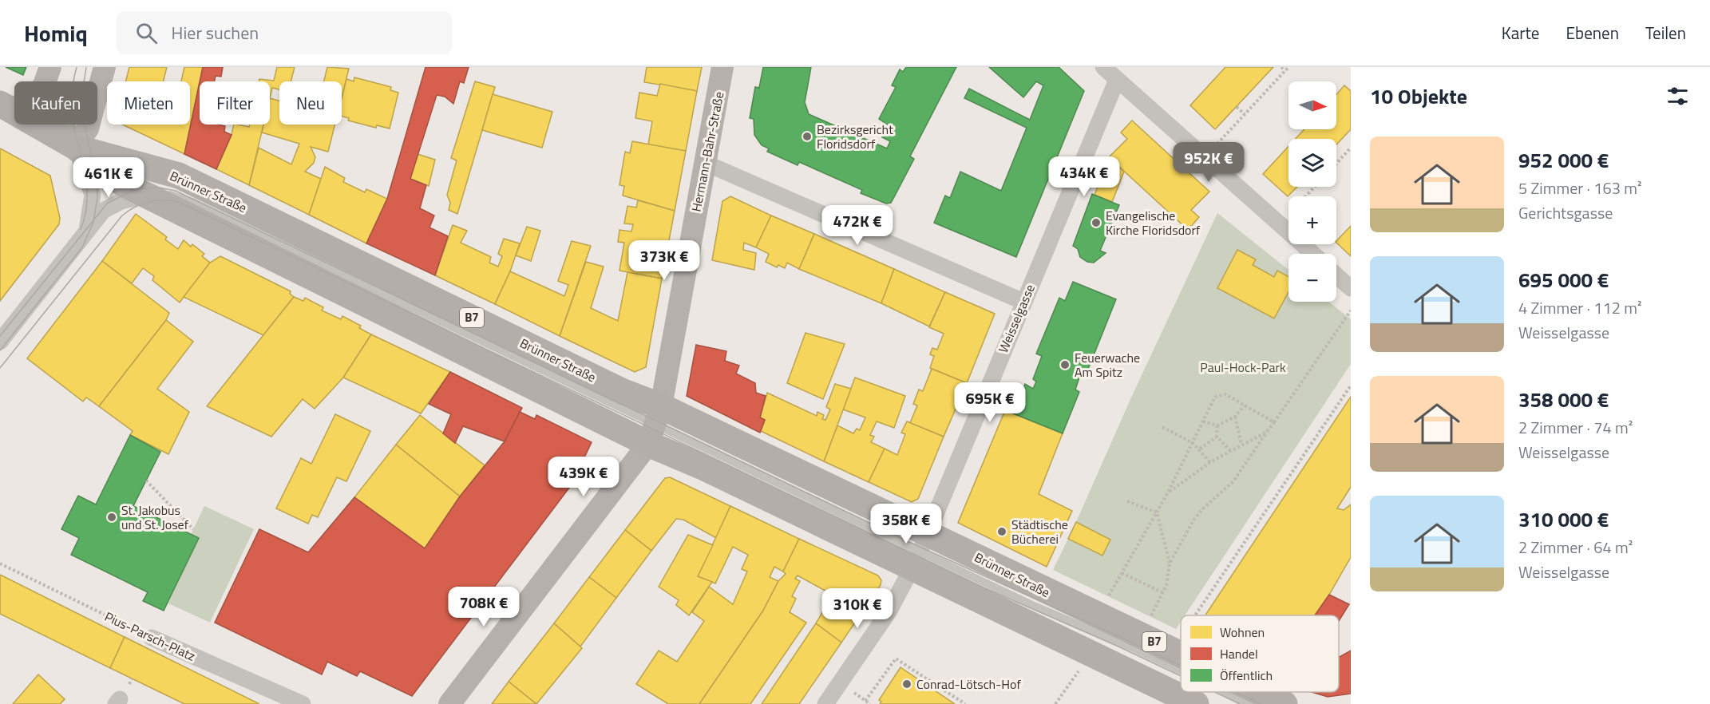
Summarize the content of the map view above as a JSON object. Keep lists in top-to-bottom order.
{
  "streets": {
    "main road": ["Hermann-Bahr-Straße", "Brünner Straße", "B7"],
    "street": ["Weisselgasse", "Pius-Parsch-Platz"]
  },
  "crossings": [
    ["Hermann-Bahr-Straße", "Brünner Straße"],
    ["Brünner Straße", "B7"],
    ["Brünner Straße", "Weisselgasse"]
  ],
  "parks": ["Paul-Hock-Park"],
  "places": [
    "Bezirksgericht Floridsdorf",
    "Evangelische Kirche Floridsdorf",
    "Feuerwache Am Spitz",
    "St. Jakobus und St. Josef",
    "Städtische Bücherei",
    "Conrad-Lötsch-Hof"
  ],
  "legend": ["Wohnen", "Handel", "Öffentlich"],
  "north": "right",
  "page": {
    "header": "Homiq",
    "search": "Hier suchen",
    "nav": ["Karte", "Ebenen", "Teilen"],
    "heading": "10 Objekte",
    "map_buttons": ["+", "−"],
    "chip": [
      "Kaufen",
      "Mieten",
      "Filter",
      "Neu"
    ],
    "list": [
      {
        "name": "952 000 €",
        "note": "5 Zimmer · 163 m² · Gerichtsgasse"
      },
      {
        "name": "695 000 €",
        "note": "4 Zimmer · 112 m² · Weisselgasse"
      },
      {
        "name": "358 000 €",
        "note": "2 Zimmer · 74 m² · Weisselgasse"
      },
      {
        "name": "310 000 €",
        "note": "2 Zimmer · 64 m² · Weisselgasse"
      }
    ],
    "price": [
      "952K €",
      "434K €",
      "461K €",
      "472K €",
      "373K €",
      "695K €",
      "439K €",
      "358K €",
      "708K €",
      "310K €"
    ]
  }
}
